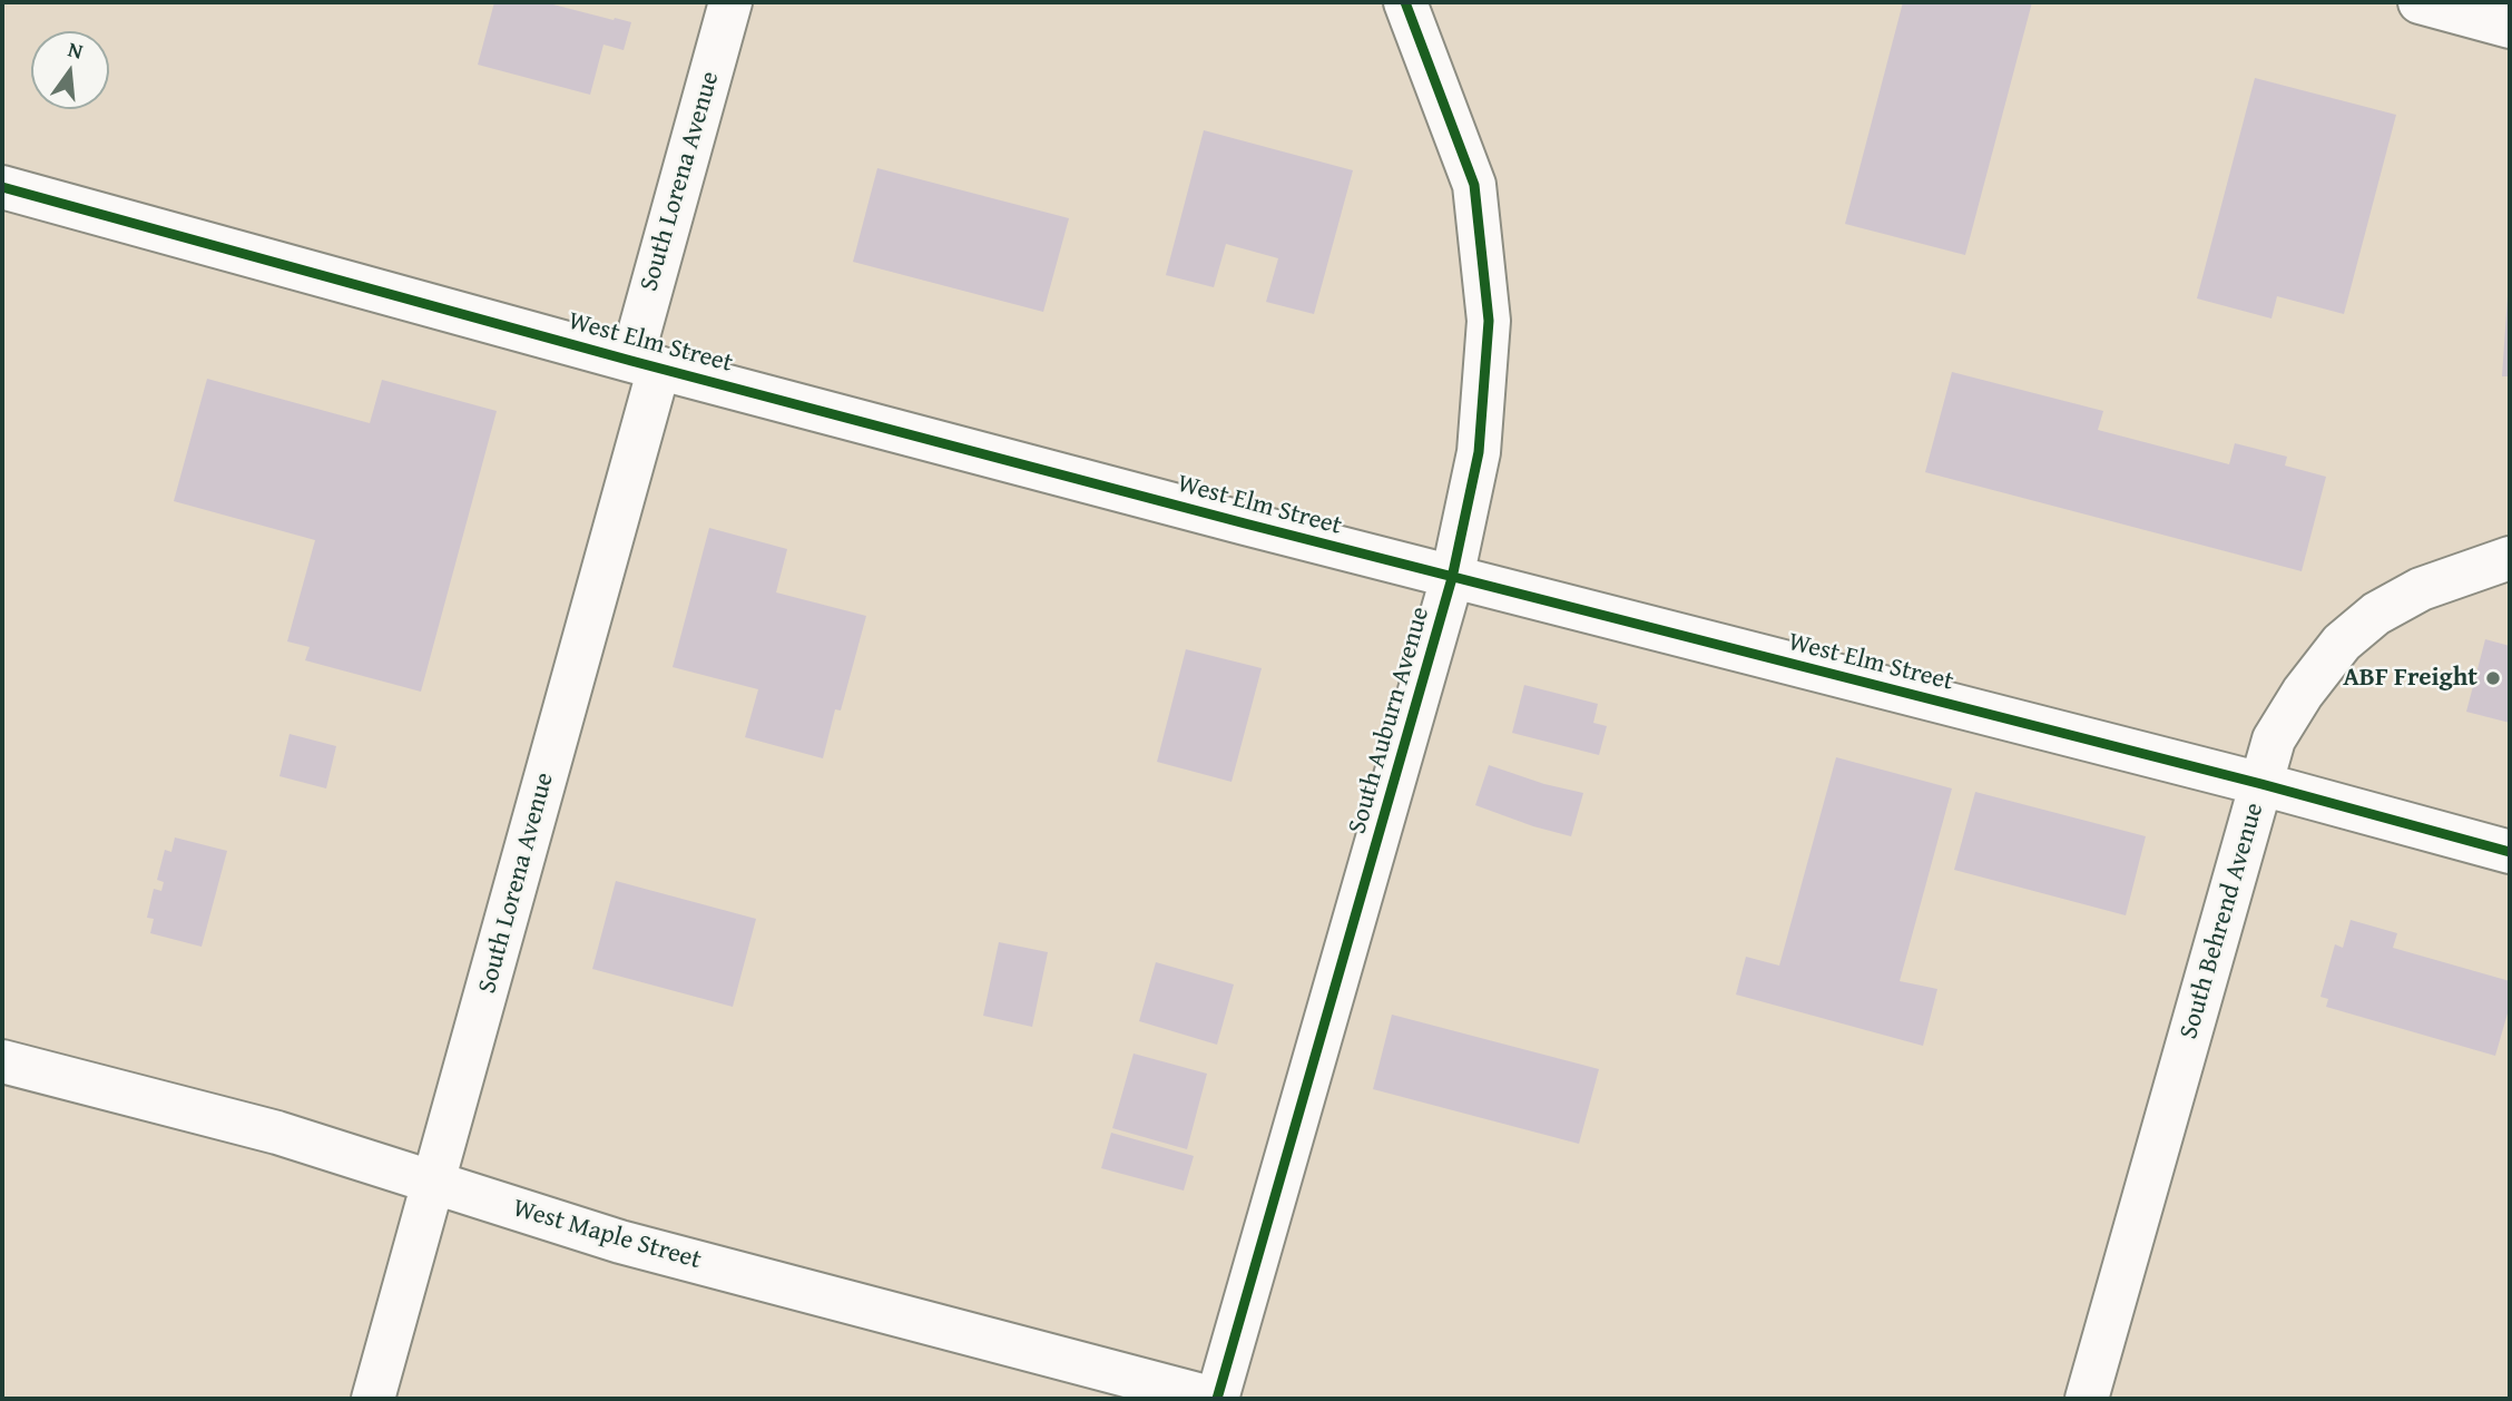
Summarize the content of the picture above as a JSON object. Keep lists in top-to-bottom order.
{
  "streets": {
    "street": [
      "South Lorena Avenue",
      "West Elm Street",
      "South Auburn Avenue",
      "South Behrend Avenue",
      "West Maple Street"
    ]
  },
  "crossings": [
    ["South Lorena Avenue", "West Elm Street"],
    ["South Lorena Avenue", "West Maple Street"],
    ["West Elm Street", "South Auburn Avenue"],
    ["West Elm Street", "South Behrend Avenue"],
    ["South Auburn Avenue", "West Maple Street"]
  ],
  "places": ["ABF Freight"],
  "north": "top"
}
